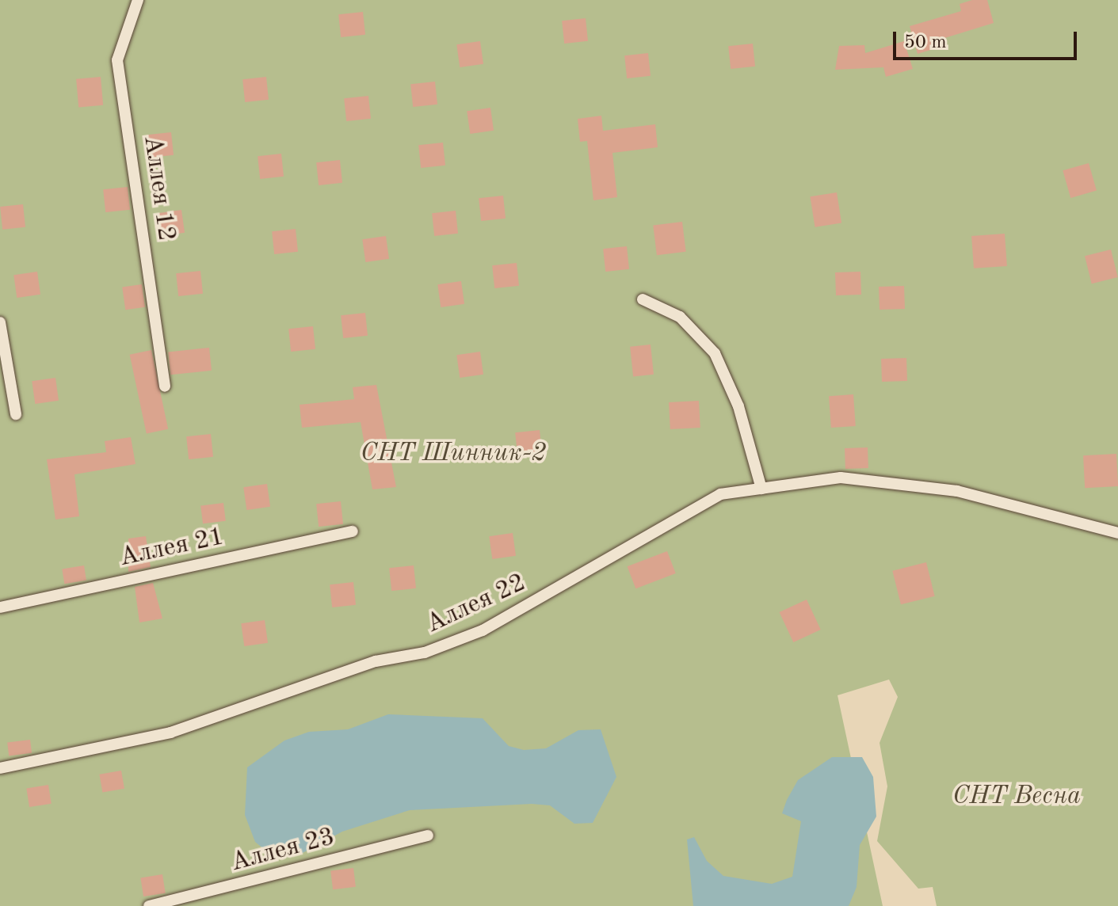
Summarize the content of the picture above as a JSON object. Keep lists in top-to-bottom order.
{
  "streets": {
    "lane": [
      "Аллея 12",
      "Аллея 21",
      "Аллея 22",
      "Аллея 23"
    ]
  },
  "parks": ["СНТ Шинник-2", "СНТ Весна"],
  "scale_bar": "50 m"
}
